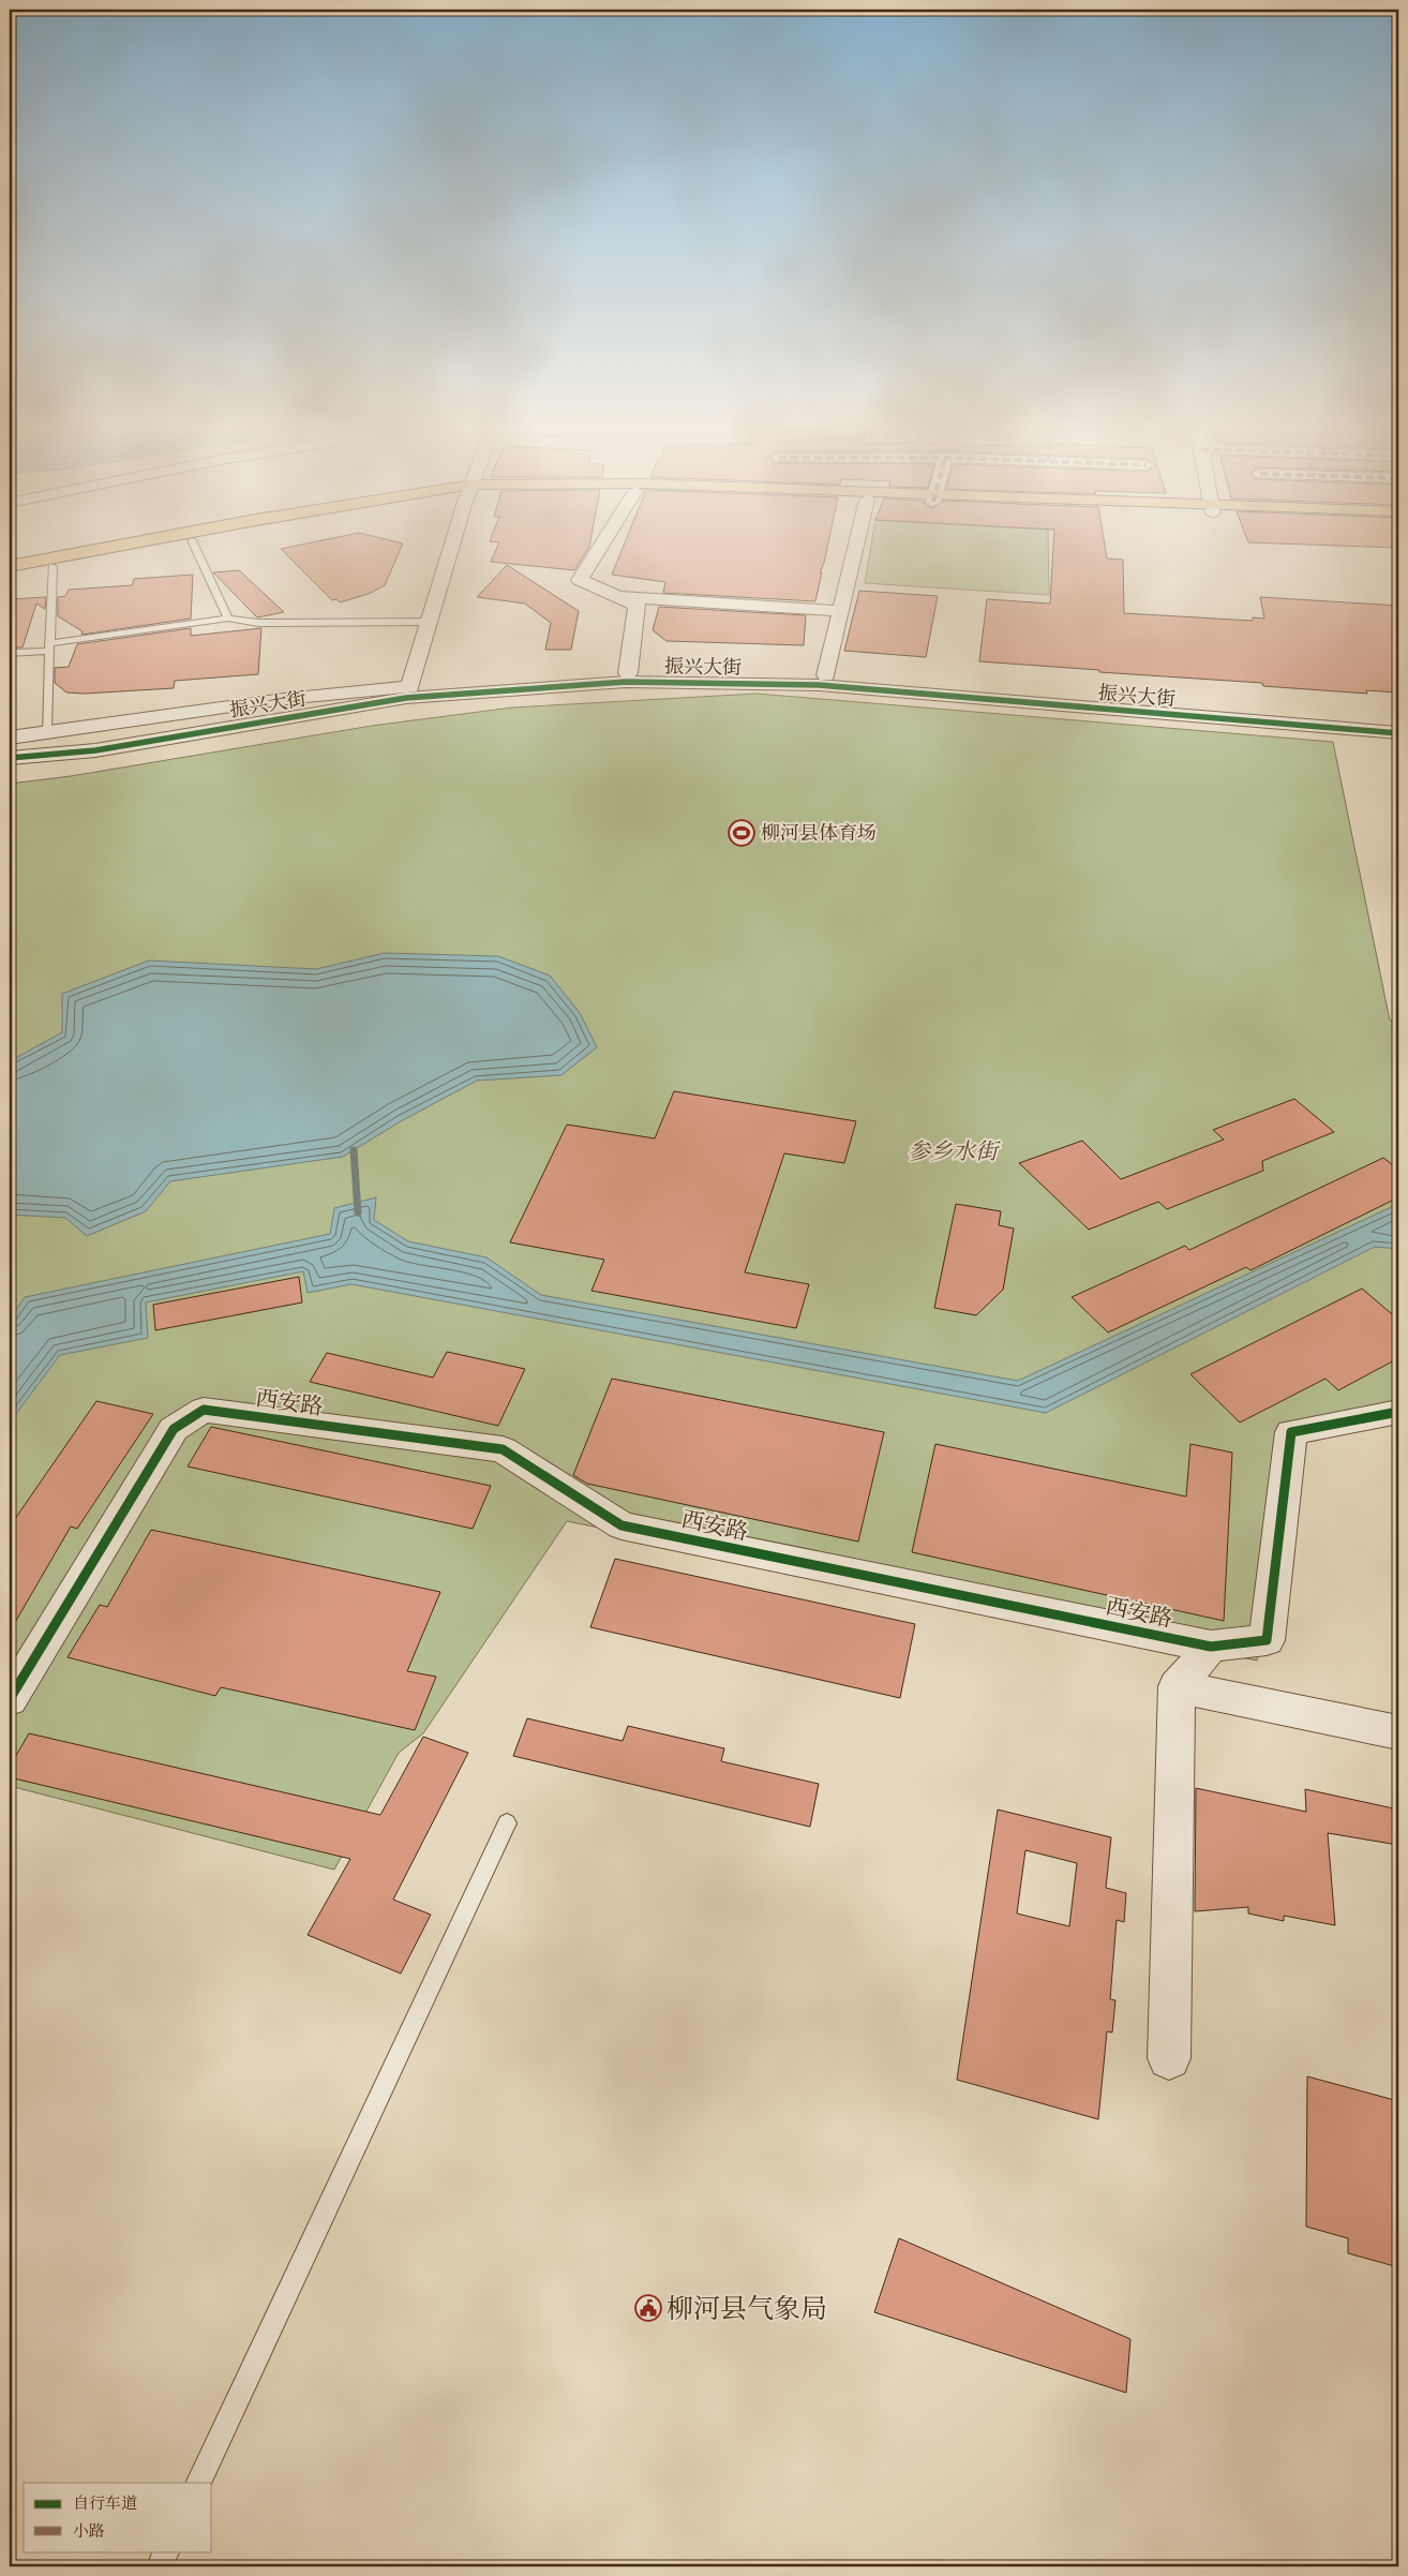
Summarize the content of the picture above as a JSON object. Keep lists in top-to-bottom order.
{
  "streets": {
    "street": ["振兴大街", "西安路"]
  },
  "parks": ["参乡水街"],
  "places": {
    "sports": ["柳河县体育场"],
    "public building": ["柳河县气象局"]
  },
  "legend": ["自行车道", "小路"]
}
